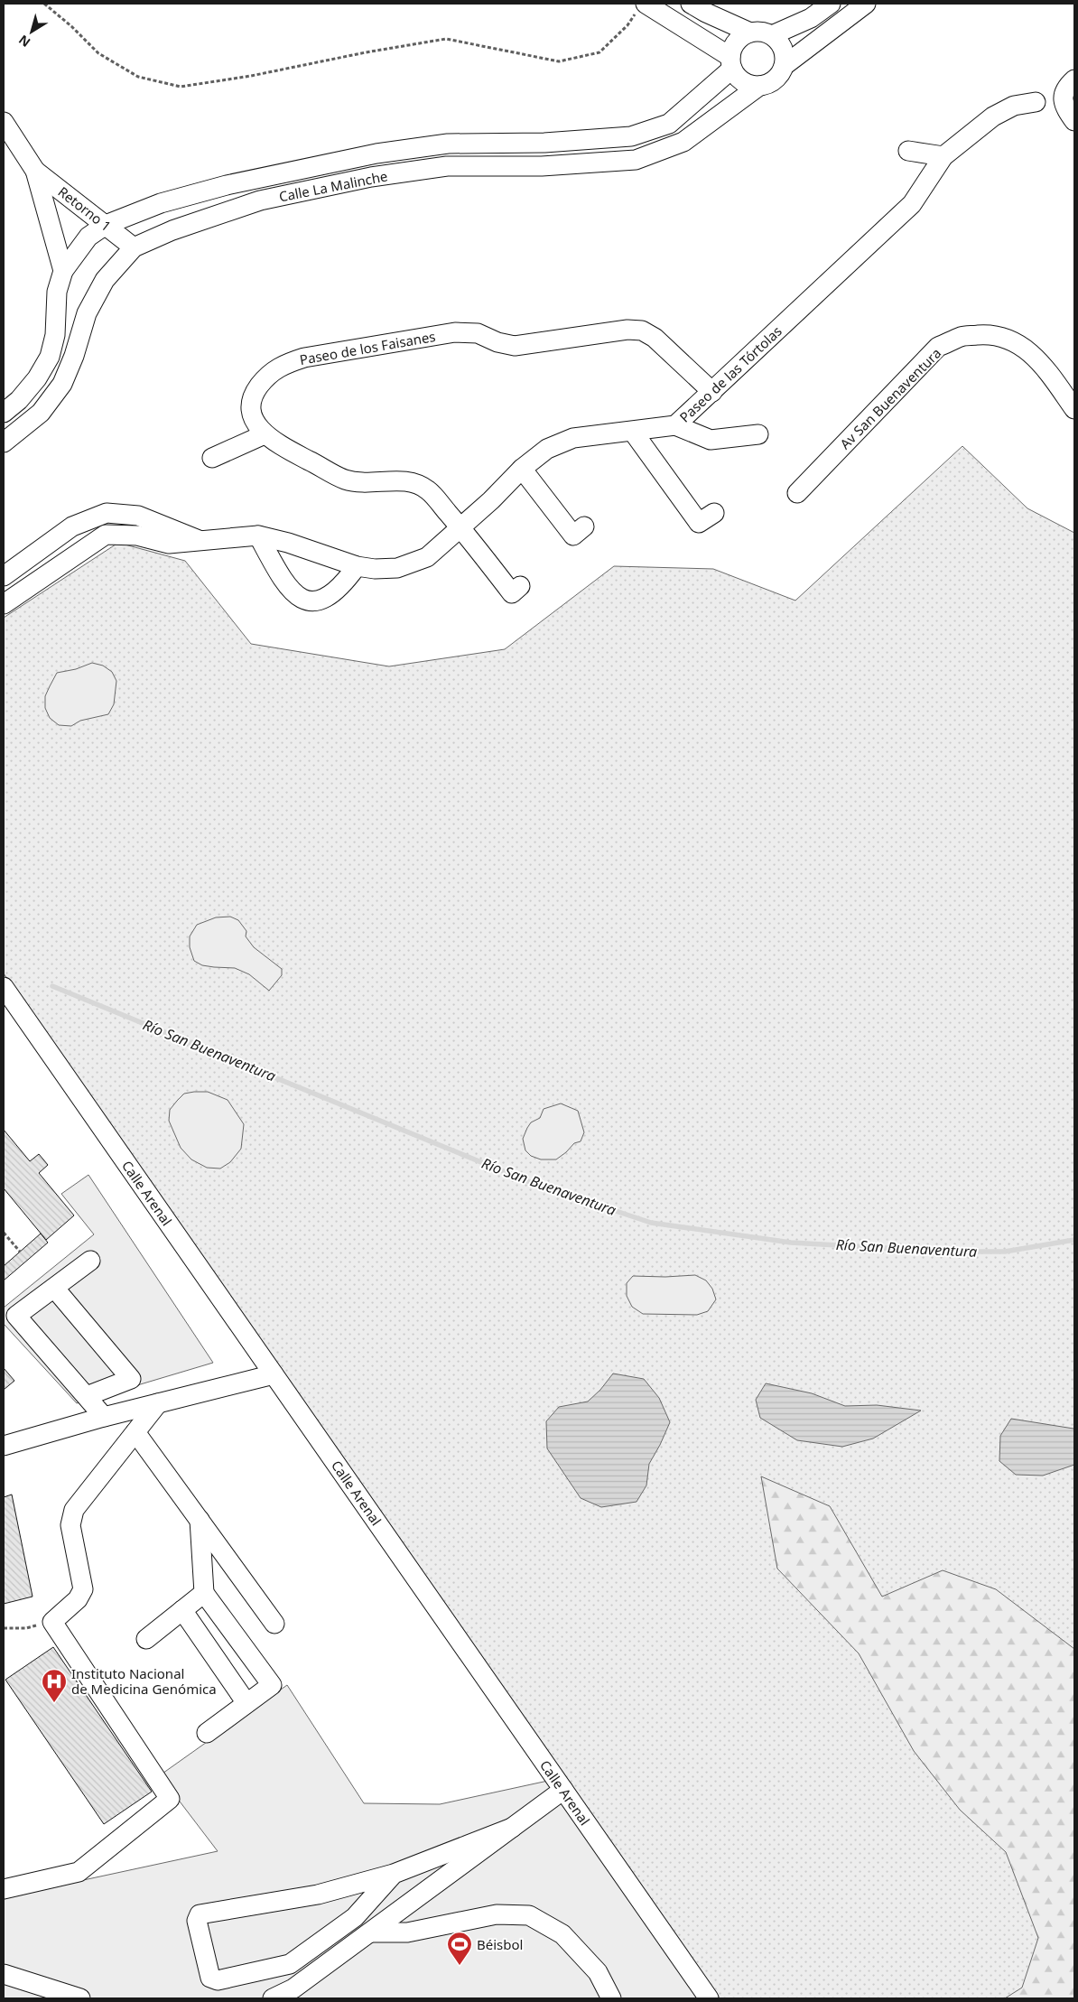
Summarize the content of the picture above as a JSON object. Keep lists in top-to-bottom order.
{
  "streets": {
    "street": [
      "Calle La Malinche",
      "Retorno 1",
      "Paseo de los Faisanes",
      "Paseo de las Tórtolas",
      "Av San Buenaventura",
      "Calle Arenal"
    ]
  },
  "crossings": [
    ["Calle La Malinche", "Retorno 1"],
    ["Paseo de los Faisanes", "Paseo de las Tórtolas"]
  ],
  "water": ["Río San Buenaventura"],
  "places": {
    "hospital": ["Instituto Nacional de Medicina Genómica"],
    "sports": ["Béisbol"]
  },
  "north": "bottom left"
}
